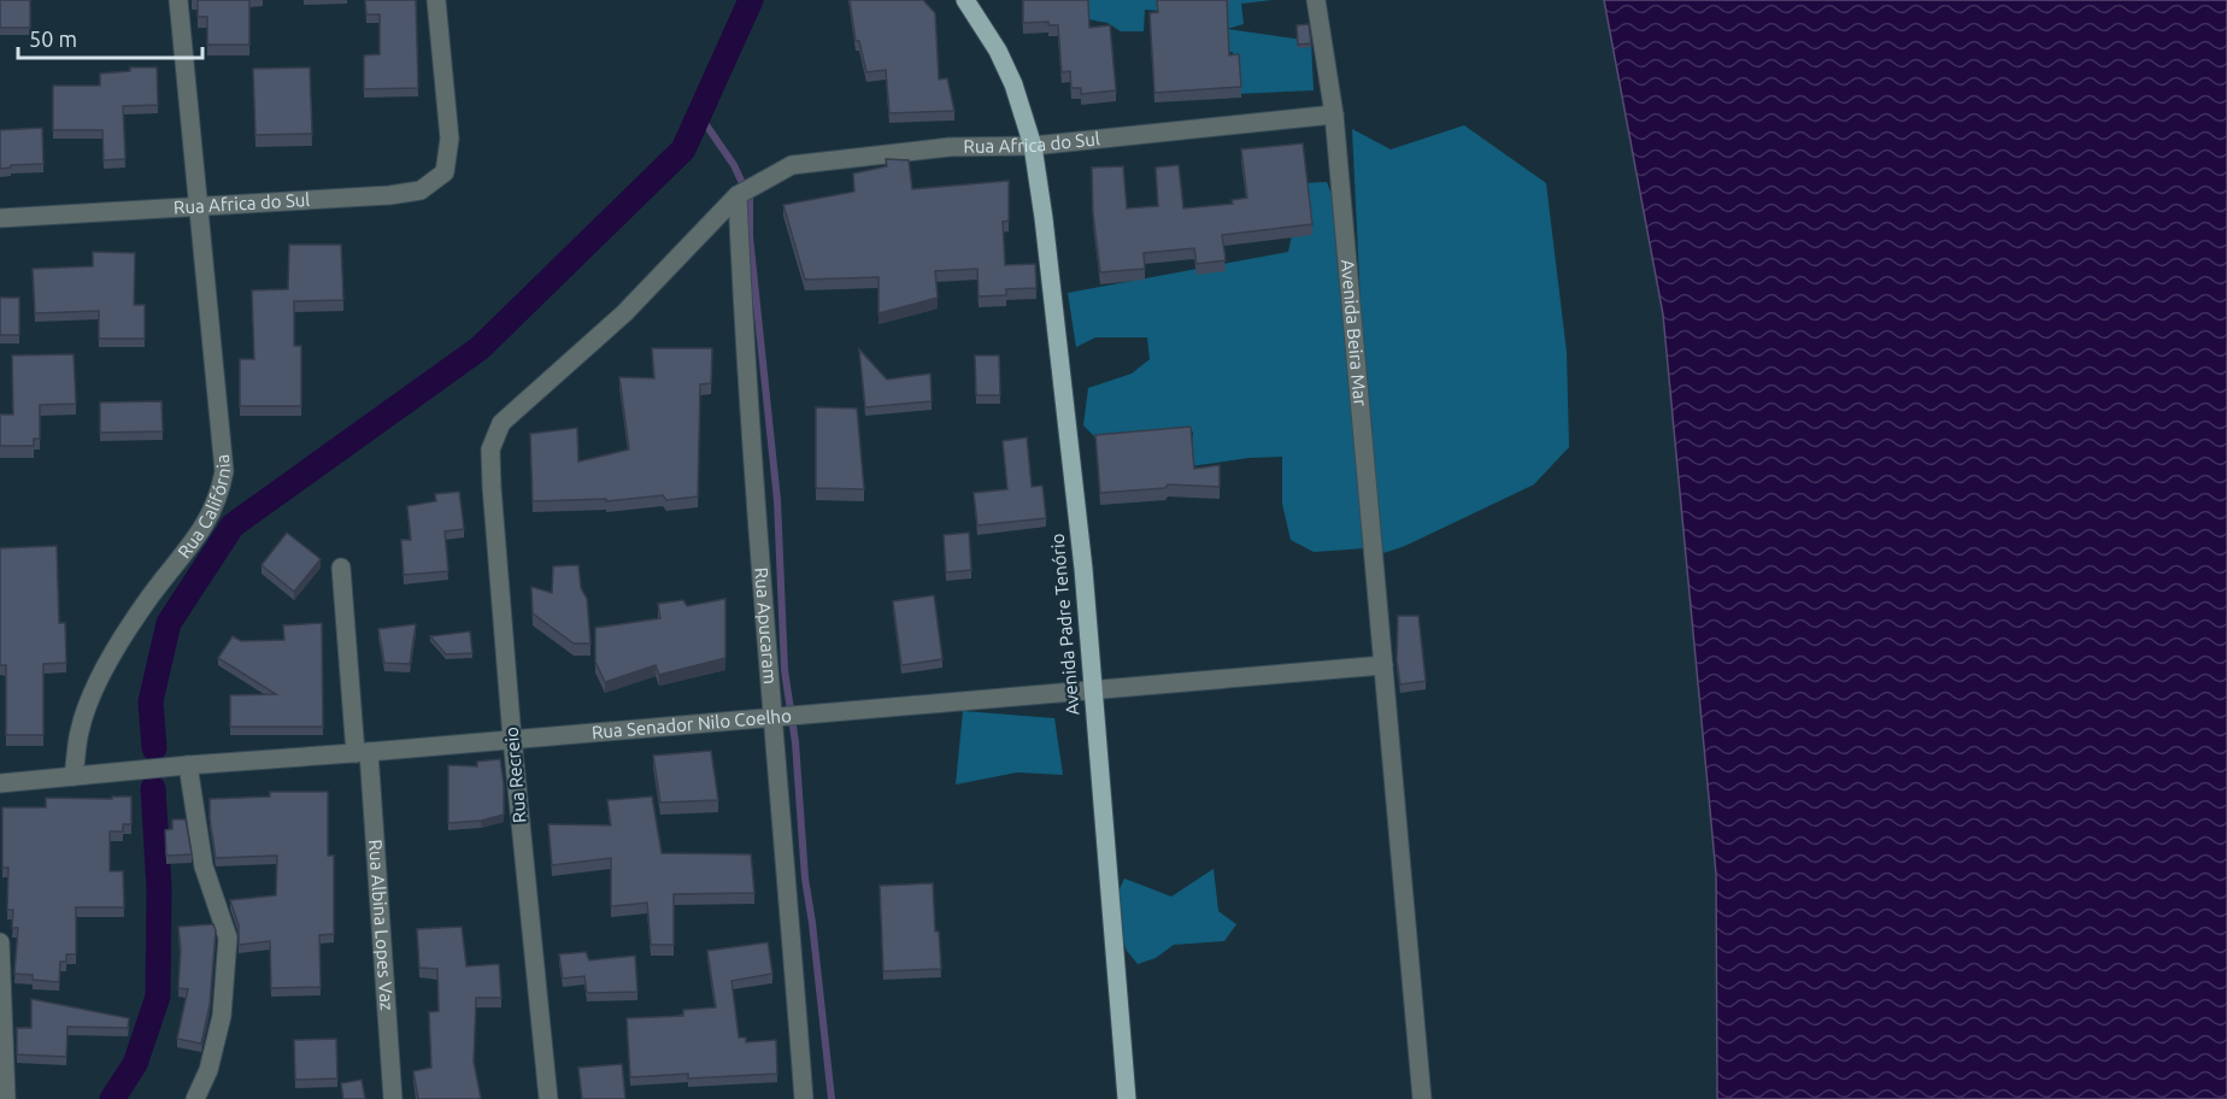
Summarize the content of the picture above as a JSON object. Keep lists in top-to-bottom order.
{
  "streets": {
    "main road": ["Avenida Padre Tenório"],
    "street": [
      "Rua Africa do Sul",
      "Avenida Beira Mar",
      "Rua Califórnia",
      "Rua Apucaram",
      "Rua Senador Nilo Coelho",
      "Rua Recreio",
      "Rua Albina Lopes Vaz"
    ]
  },
  "crossings": [
    ["Rua Africa do Sul", "Avenida Beira Mar"],
    ["Rua Africa do Sul", "Rua Califórnia"],
    ["Rua Africa do Sul", "Avenida Padre Tenório"],
    ["Rua Africa do Sul", "Rua Apucaram"],
    ["Rua Africa do Sul", "Rua Recreio"],
    ["Avenida Beira Mar", "Rua Senador Nilo Coelho"],
    ["Rua Califórnia", "Rua Senador Nilo Coelho"],
    ["Avenida Padre Tenório", "Rua Senador Nilo Coelho"],
    ["Rua Apucaram", "Rua Senador Nilo Coelho"],
    ["Rua Senador Nilo Coelho", "Rua Recreio"],
    ["Rua Senador Nilo Coelho", "Rua Albina Lopes Vaz"]
  ],
  "scale_bar": "50 m"
}
